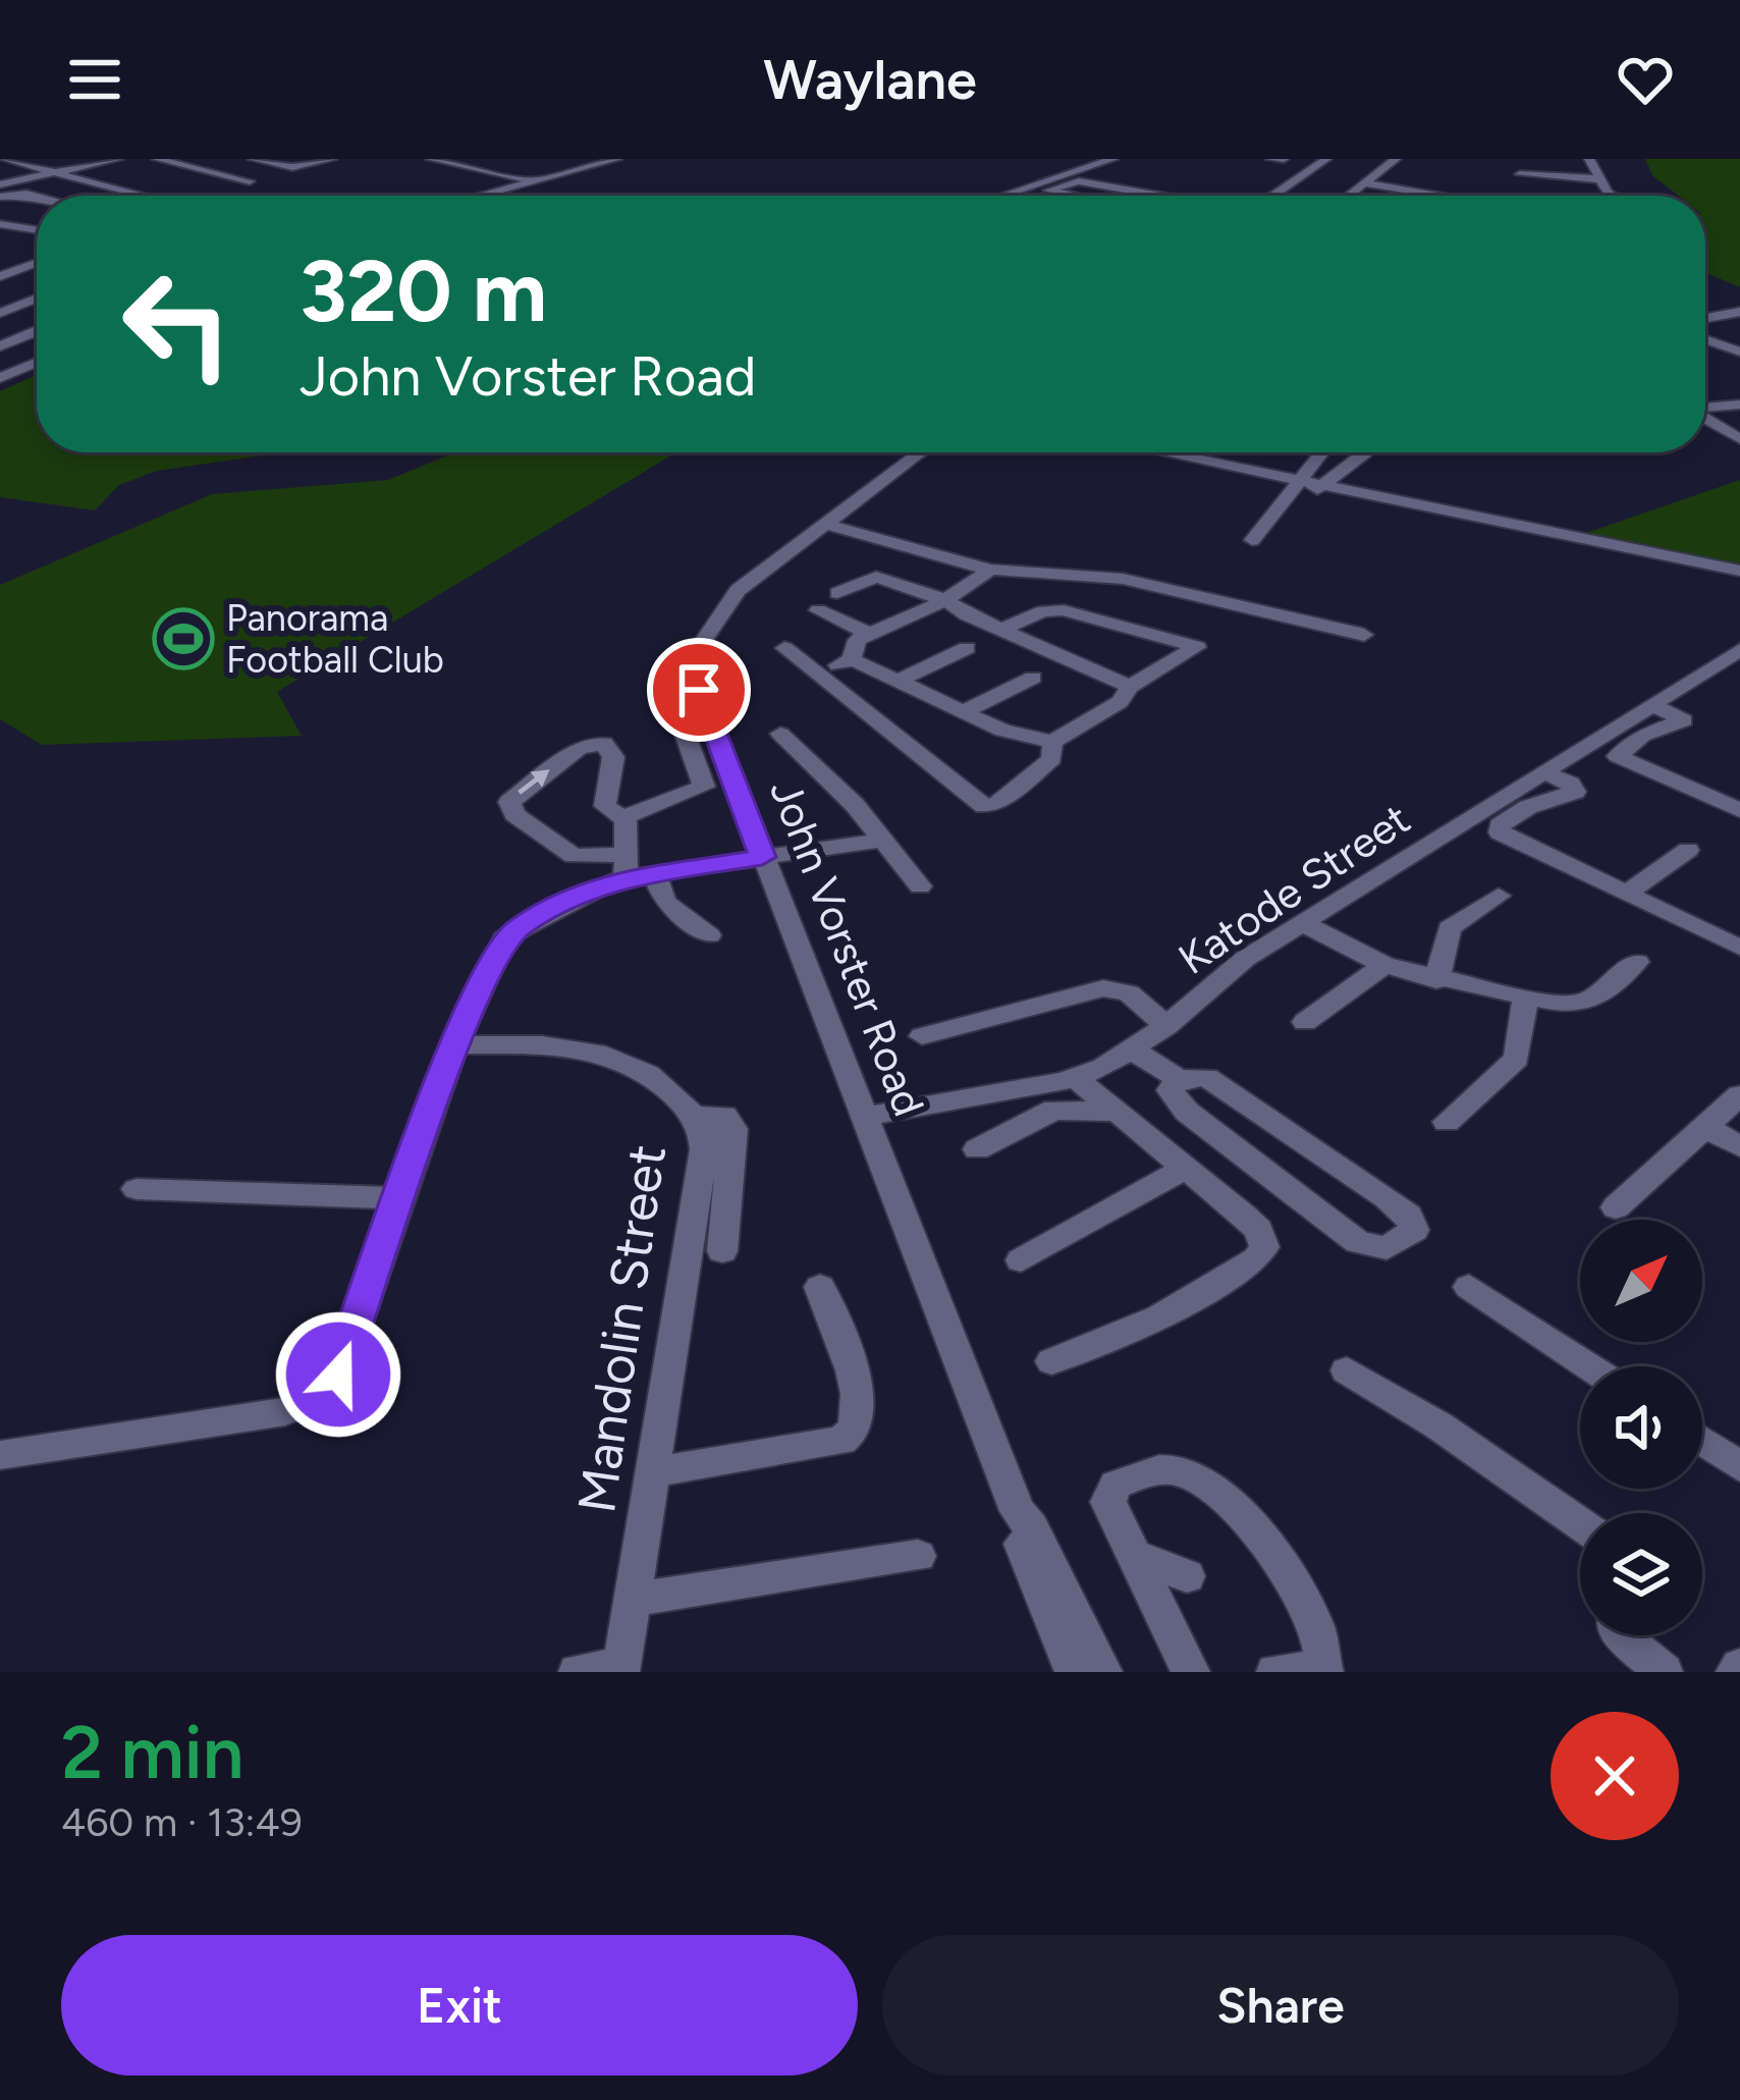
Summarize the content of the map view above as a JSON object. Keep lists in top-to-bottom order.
{
  "streets": {
    "street": ["Katode Street", "John Vorster Road", "Mandolin Street"]
  },
  "crossings": [
    ["Katode Street", "John Vorster Road"]
  ],
  "places": {
    "sports": ["Panorama Football Club"]
  },
  "north": "top right",
  "page": {
    "header": "Waylane",
    "turn": ["320 m", "John Vorster Road"],
    "heading": ["2 min", "460 m · 13:49"],
    "buttons": ["Exit", "Share"]
  }
}
